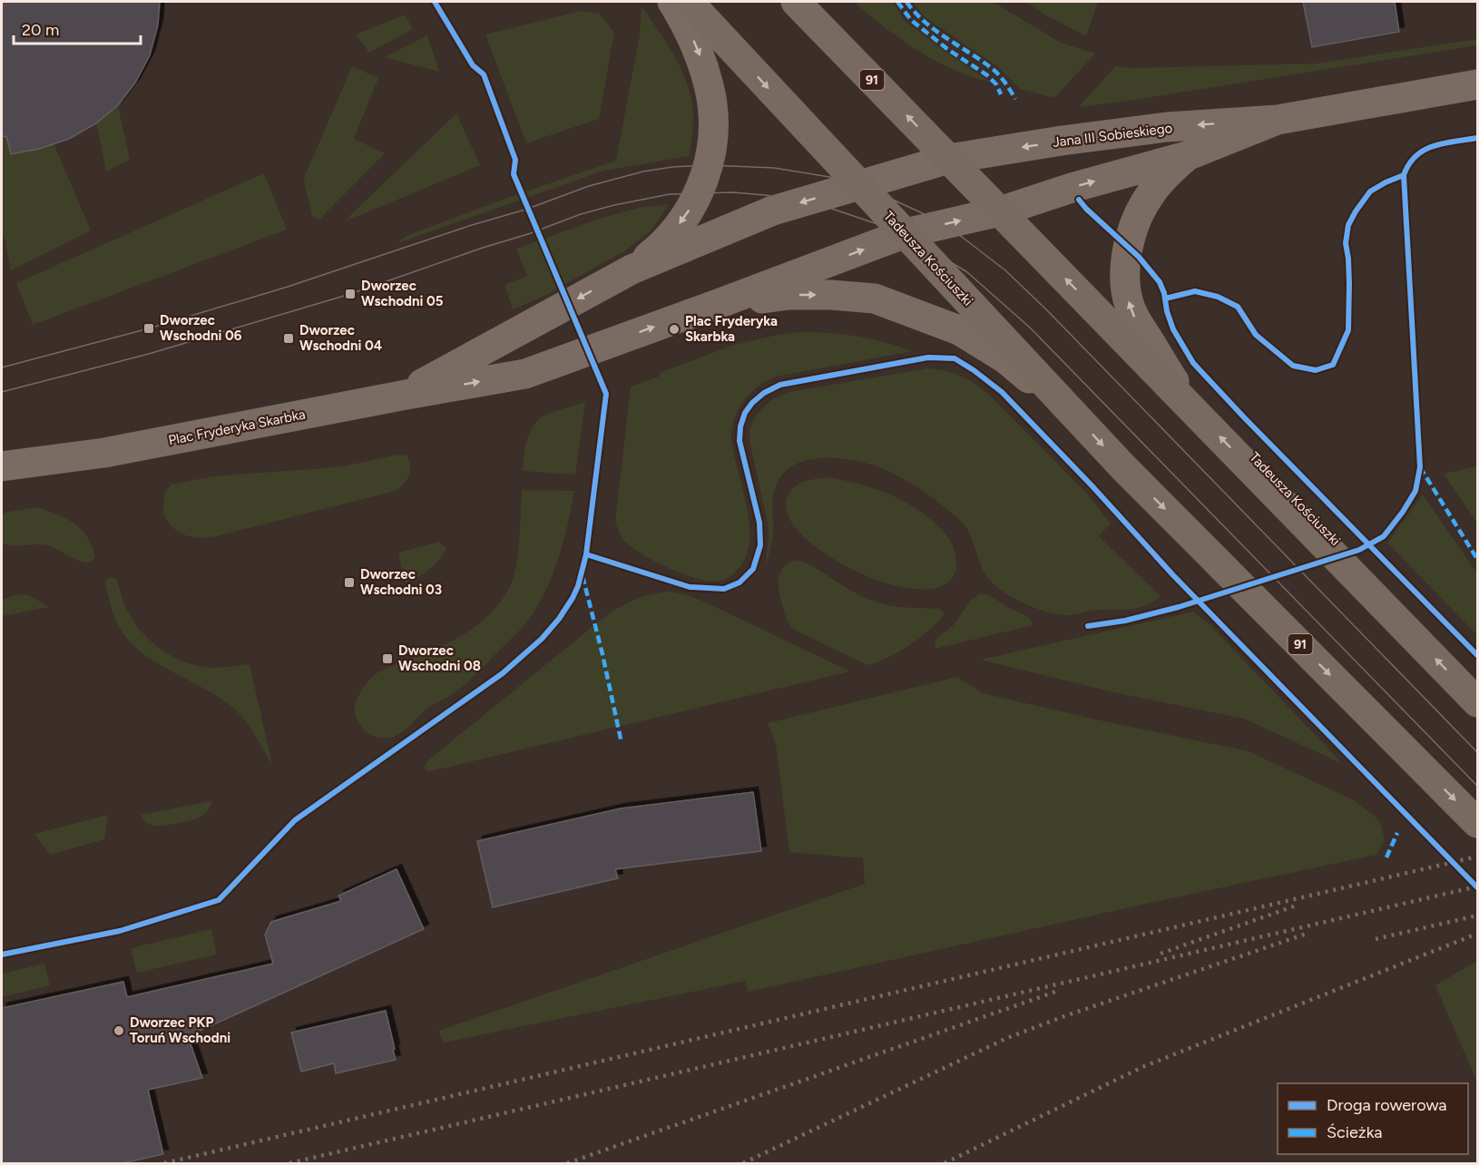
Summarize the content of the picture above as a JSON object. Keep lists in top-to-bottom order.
{
  "streets": {
    "main road": ["91", "Tadeusza Kościuszki"],
    "street": ["Jana III Sobieskiego", "Plac Fryderyka Skarbka"]
  },
  "crossings": [
    ["91", "Jana III Sobieskiego"],
    ["91", "Tadeusza Kościuszki"],
    ["91", "Plac Fryderyka Skarbka"],
    ["Jana III Sobieskiego", "Tadeusza Kościuszki"],
    ["Jana III Sobieskiego", "Plac Fryderyka Skarbka"],
    ["Tadeusza Kościuszki", "Plac Fryderyka Skarbka"]
  ],
  "places": {
    "transit": [
      "Dworzec Wschodni 05",
      "Dworzec Wschodni 06",
      "Dworzec Wschodni 04",
      "Dworzec Wschodni 03",
      "Dworzec Wschodni 08"
    ],
    "other": ["Plac Fryderyka Skarbka", "Dworzec PKP Toruń Wschodni"]
  },
  "legend": ["Droga rowerowa", "Ścieżka"],
  "scale_bar": "20 m"
}
